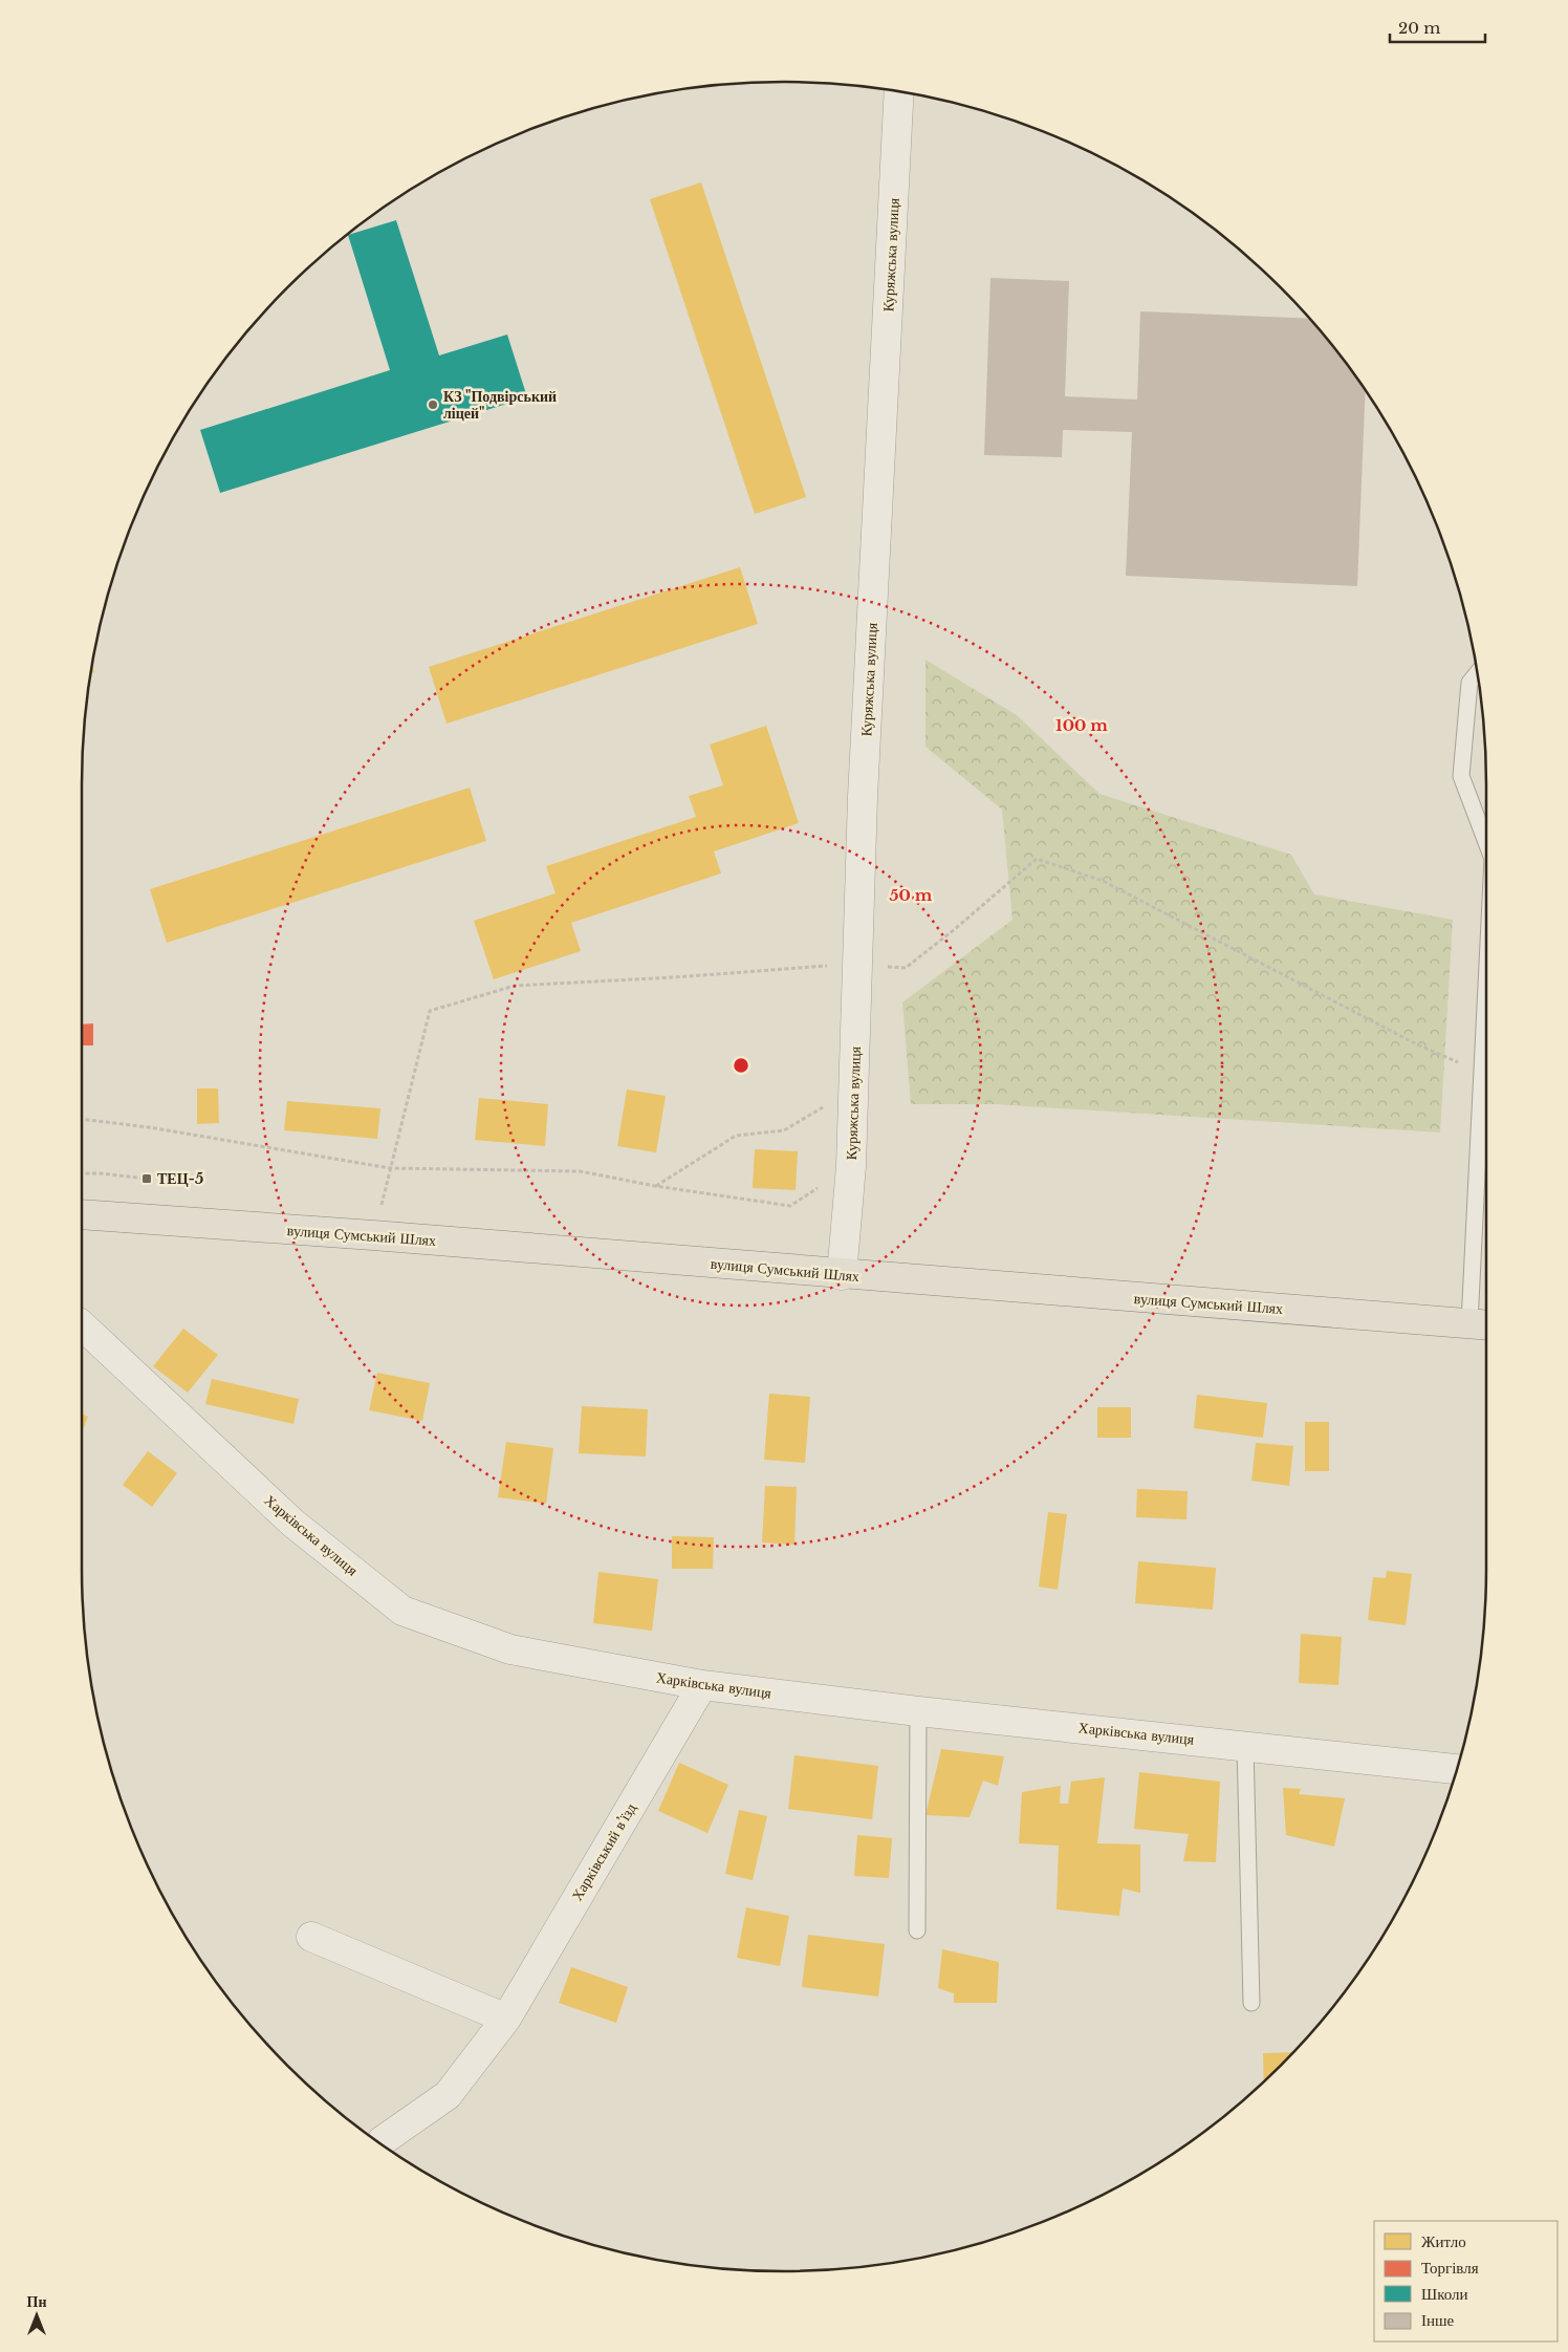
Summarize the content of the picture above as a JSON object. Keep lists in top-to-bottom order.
{
  "streets": {
    "main road": ["вулиця Сумський Шлях"],
    "street": ["Куряжська вулиця", "Харківська вулиця", "Харківський в’їзд"]
  },
  "crossings": [
    ["Куряжська вулиця", "вулиця Сумський Шлях"],
    ["Харківська вулиця", "Харківський в’їзд"]
  ],
  "places": {
    "other": ["КЗ \"Подвірський ліцей\""],
    "transit": ["ТЕЦ-5"]
  },
  "legend": [
    "Житло",
    "Торгівля",
    "Школи",
    "Інше"
  ],
  "scale_bar": "20 m",
  "north": "top",
  "rings": ["100 m", "50 m"]
}
